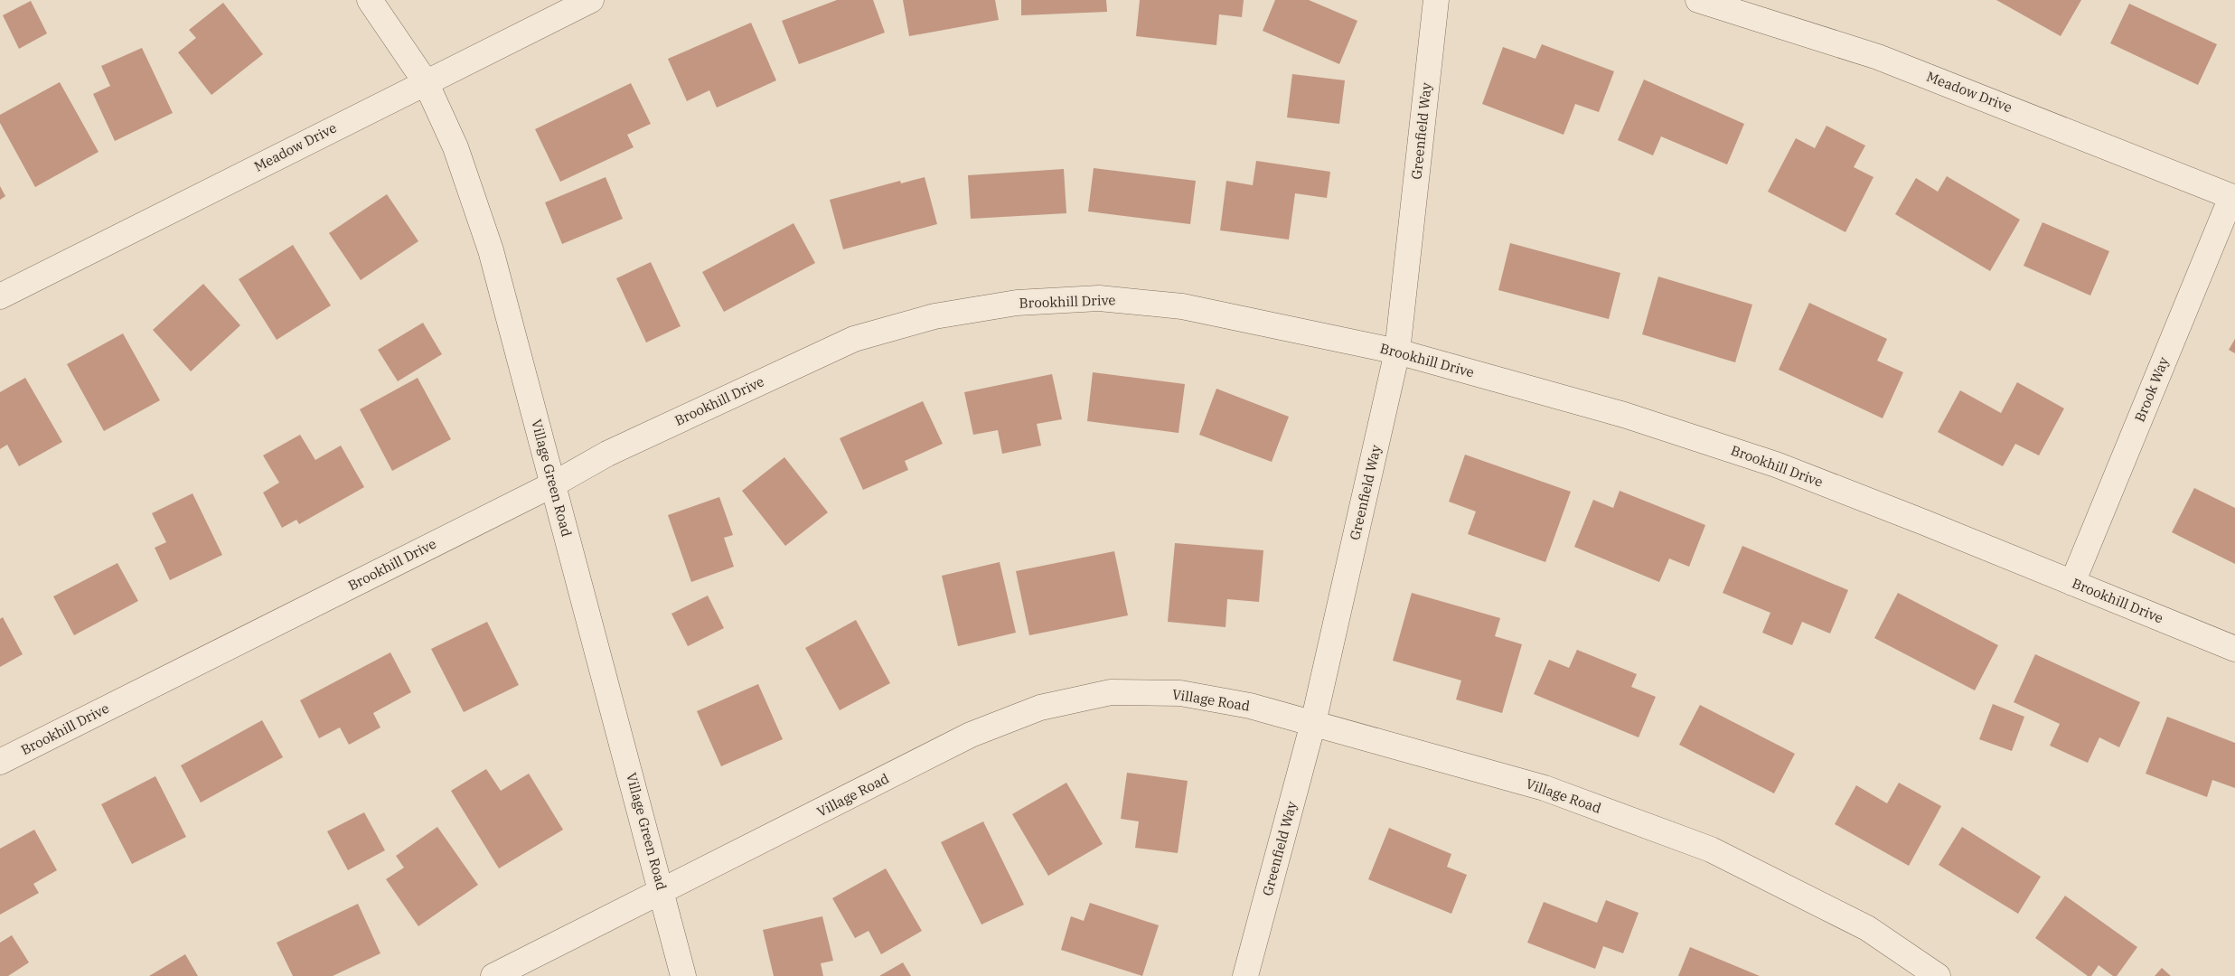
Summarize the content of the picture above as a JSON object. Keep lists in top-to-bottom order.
{
  "streets": {
    "street": [
      "Meadow Drive",
      "Greenfield Way",
      "Brookhill Drive",
      "Brook Way",
      "Village Green Road",
      "Village Road"
    ]
  },
  "crossings": [
    ["Meadow Drive", "Brook Way"],
    ["Meadow Drive", "Village Green Road"],
    ["Greenfield Way", "Brookhill Drive"],
    ["Greenfield Way", "Village Road"],
    ["Brookhill Drive", "Brook Way"],
    ["Brookhill Drive", "Village Green Road"],
    ["Village Green Road", "Village Road"]
  ]
}
